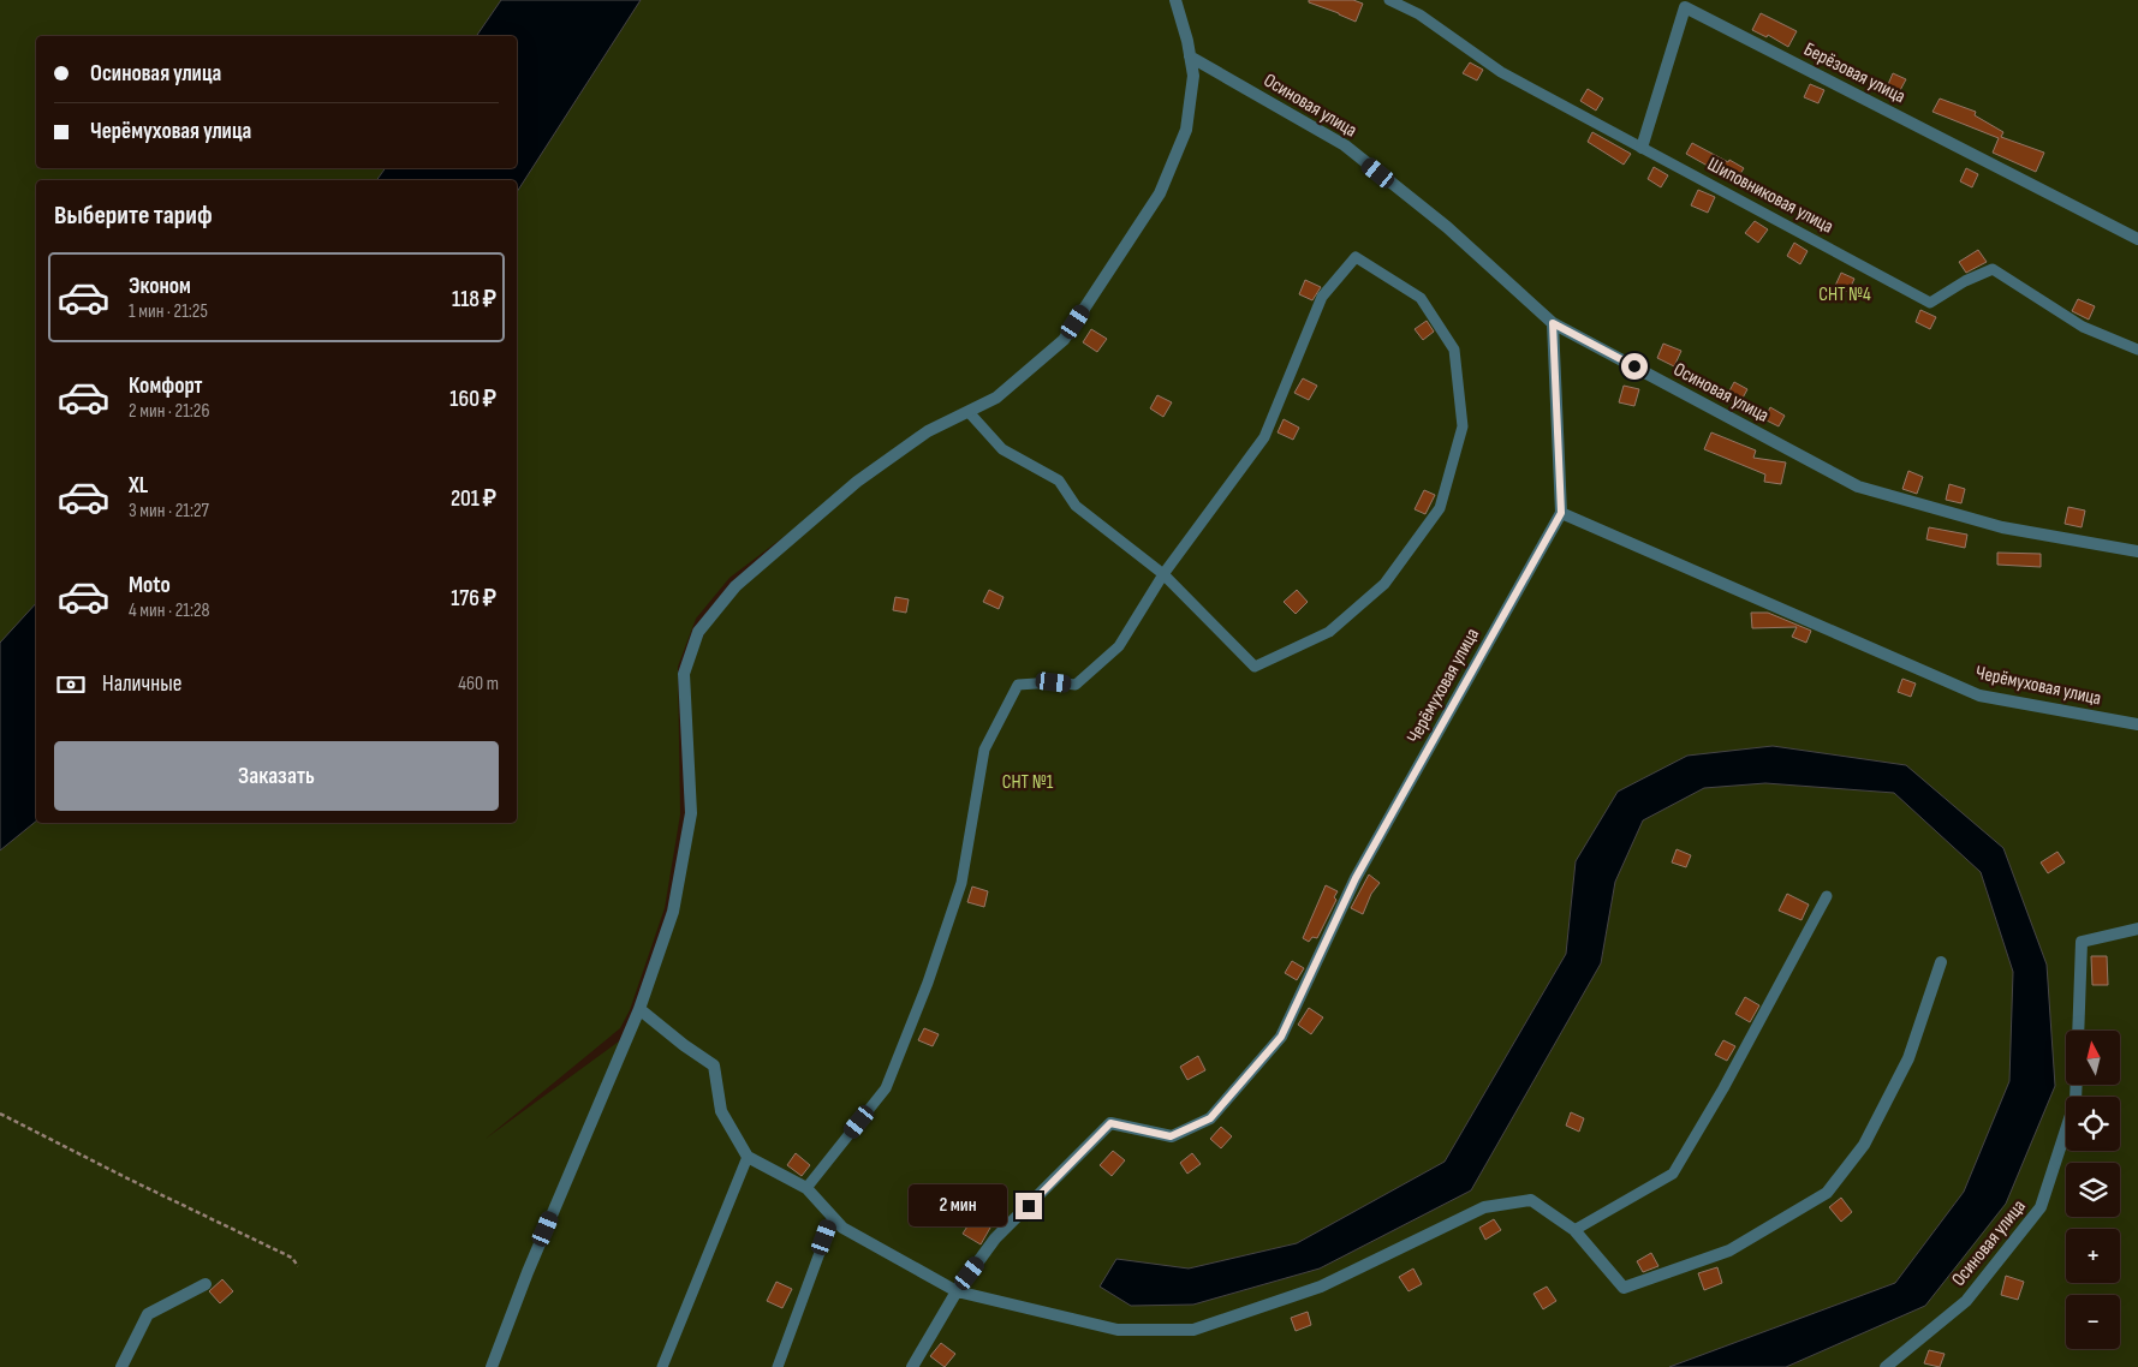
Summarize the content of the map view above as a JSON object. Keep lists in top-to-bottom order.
{
  "streets": {
    "street": ["Берёзовая улица", "Осиновая улица", "Черёмуховая улица"],
    "lane": ["Шиповниковая улица"]
  },
  "crossings": [
    ["Берёзовая улица", "Шиповниковая улица"]
  ],
  "parks": ["СНТ №4", "СНТ №1"],
  "north": "top",
  "page": {
    "banner": ["Осиновая улица", "Черёмуховая улица"],
    "heading": "Выберите тариф",
    "list": [
      {
        "name": "Эконом",
        "note": "1 мин · 21:25",
        "value": "118 ₽"
      },
      {
        "name": "Комфорт",
        "note": "2 мин · 21:26",
        "value": "160 ₽"
      },
      {
        "name": "XL",
        "note": "3 мин · 21:27",
        "value": "201 ₽"
      },
      {
        "name": "Moto",
        "note": "4 мин · 21:28",
        "value": "176 ₽"
      }
    ],
    "pay": ["Наличные", "460 m"],
    "buttons": "Заказать",
    "map_buttons": ["+", "−"],
    "bubble": "2 мин"
  }
}
